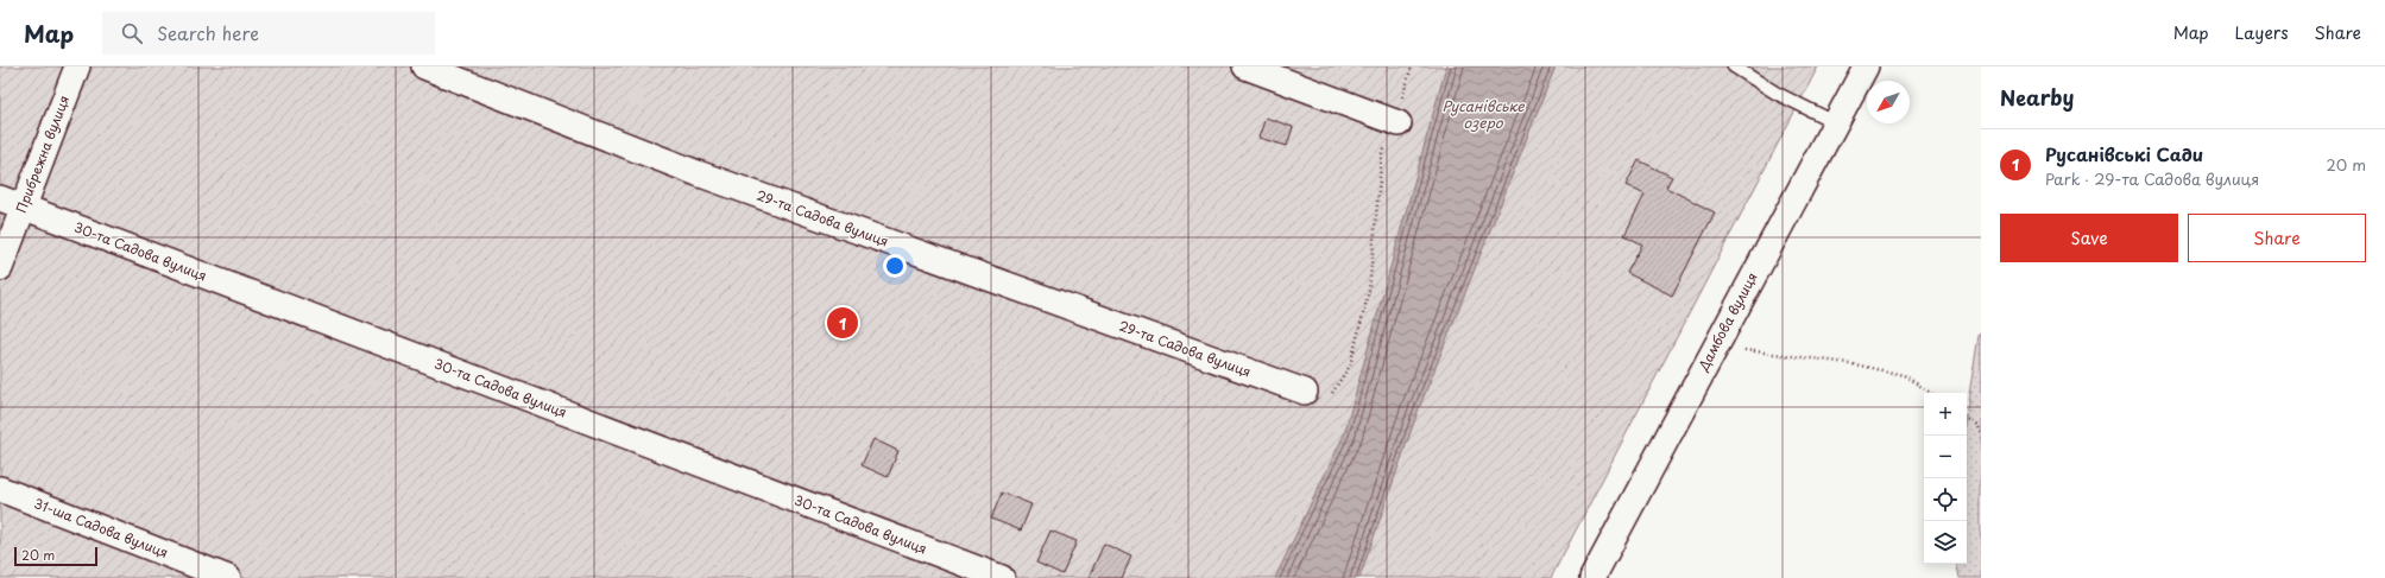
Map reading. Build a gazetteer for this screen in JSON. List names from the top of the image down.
{
  "streets": {
    "street": [
      "Прибрежна вулиця",
      "29-та Садова вулиця",
      "30-та Садова вулиця",
      "Дамбова вулиця",
      "31-ша Садова вулиця"
    ]
  },
  "crossings": [
    ["Прибрежна вулиця", "30-та Садова вулиця"]
  ],
  "water": ["Русанівське озеро"],
  "scale_bar": "20 m",
  "north": "bottom left",
  "page": {
    "header": "Map",
    "search": "Search here",
    "nav": ["Map", "Layers", "Share"],
    "heading": "Nearby",
    "list": [
      {
        "mark": "1",
        "name": "Русанівські Сади",
        "note": "Park · 29-та Садова вулиця",
        "value": "20 m"
      }
    ],
    "buttons": ["Save", "Share"],
    "pins": "1",
    "map_buttons": ["+", "−"],
    "scale": "20 m"
  }
}
